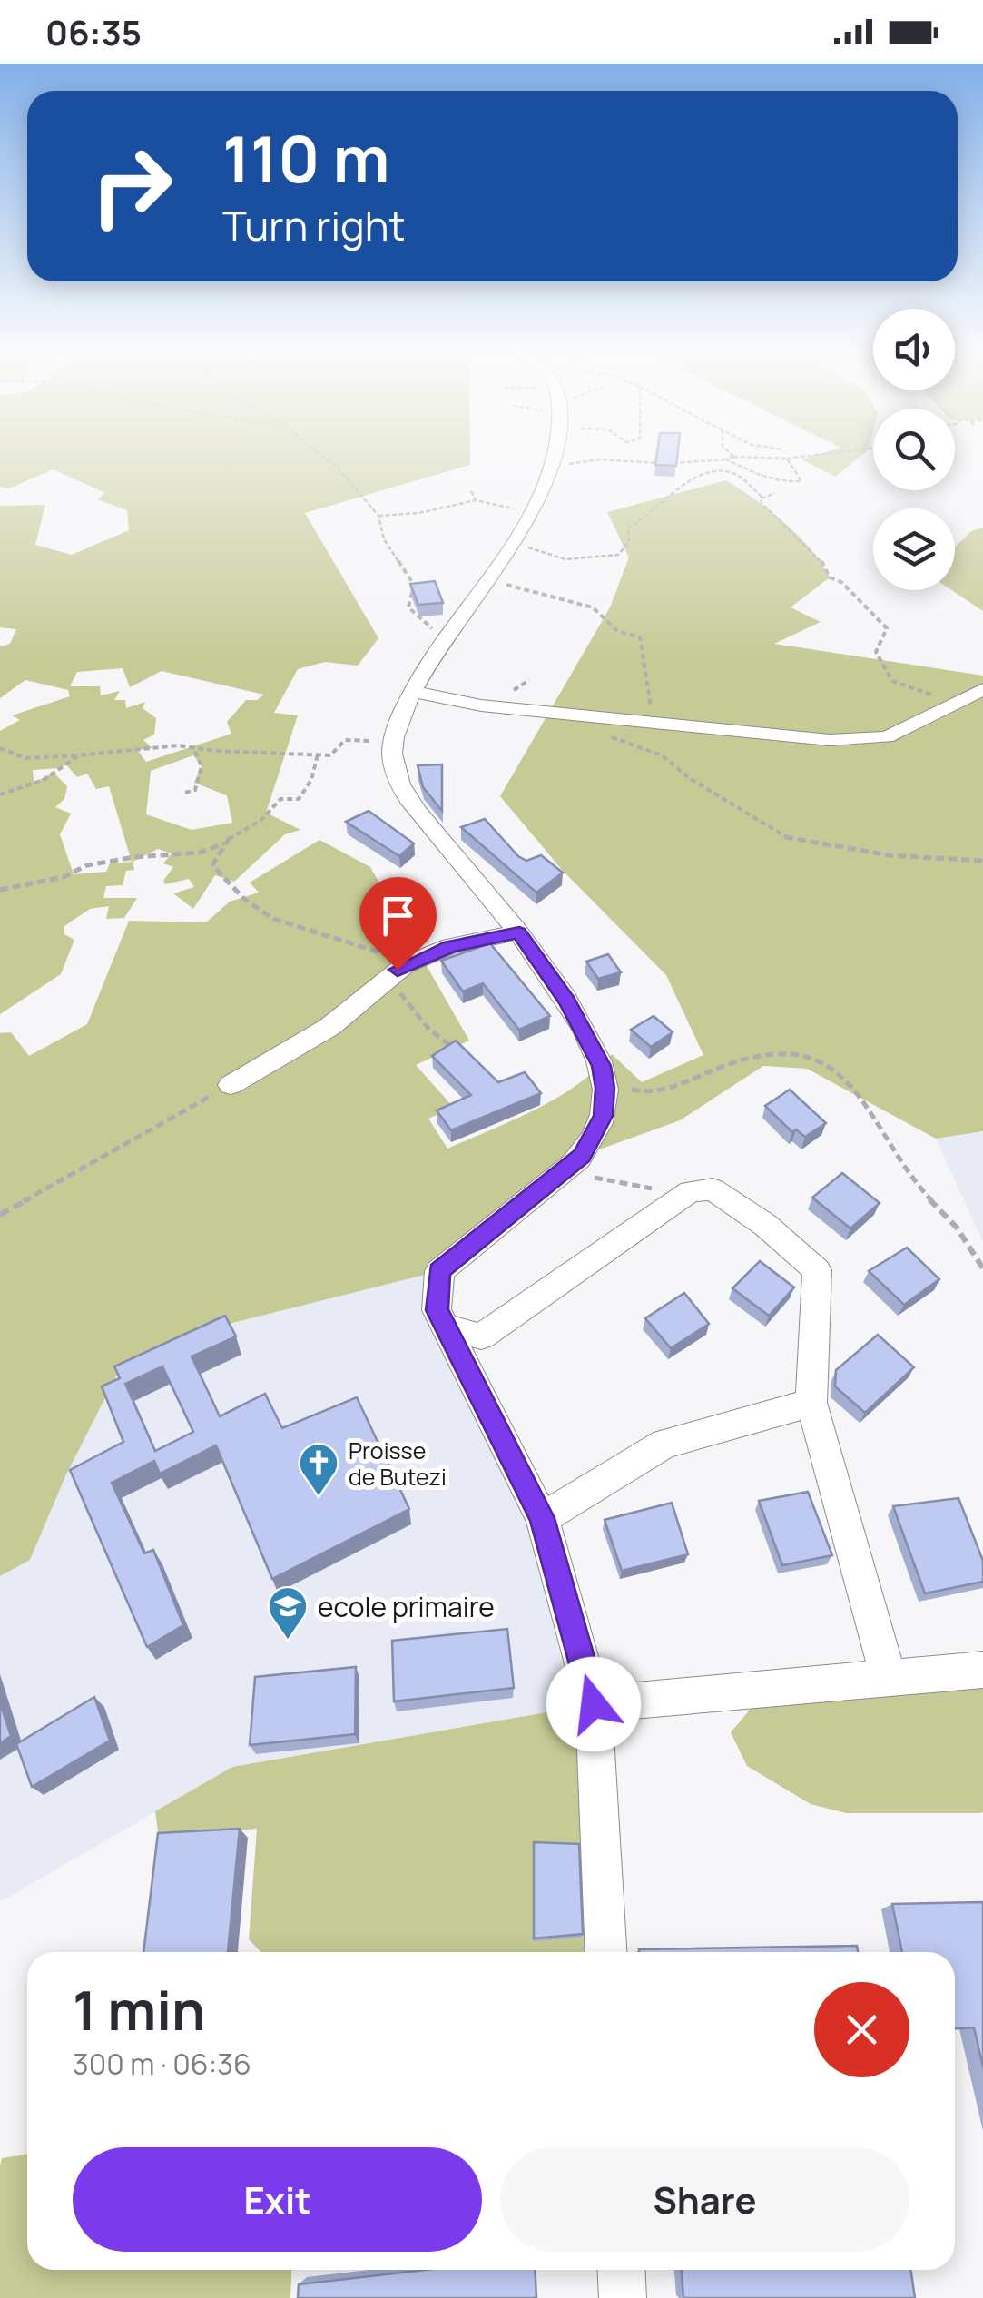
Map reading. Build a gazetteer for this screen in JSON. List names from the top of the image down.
{
  "places": {
    "church": ["Proisse de Butezi"],
    "school or university": ["ecole primaire"]
  },
  "page": {
    "status": "06:35",
    "turn": ["110 m", "Turn right"],
    "heading": ["1 min", "300 m · 06:36"],
    "buttons": ["Exit", "Share"]
  }
}
